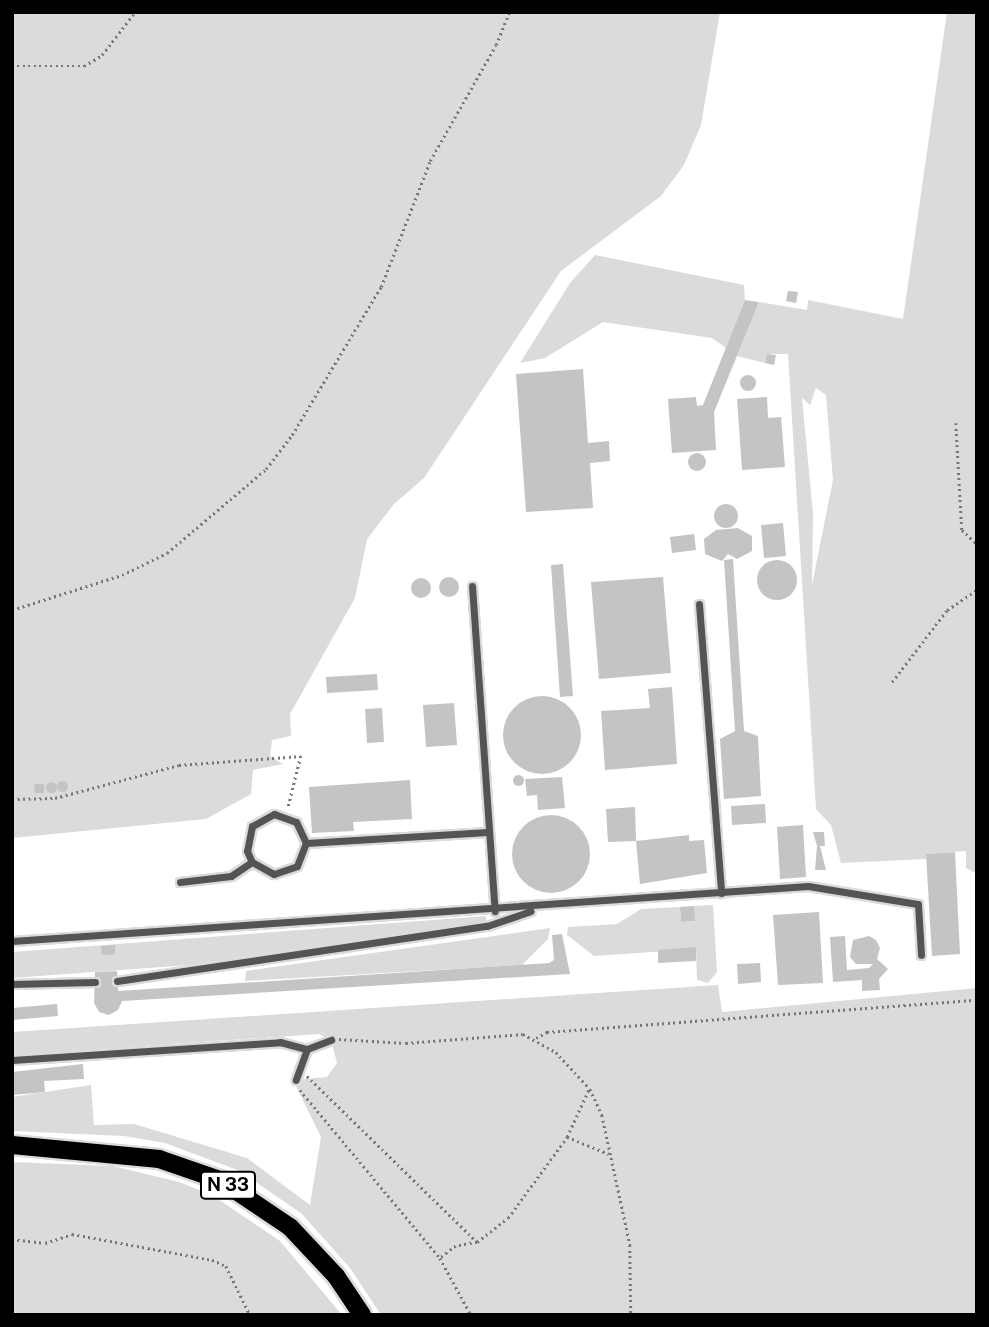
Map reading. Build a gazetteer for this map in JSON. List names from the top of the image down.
{
  "streets": {
    "main road": ["N 33"]
  }
}
